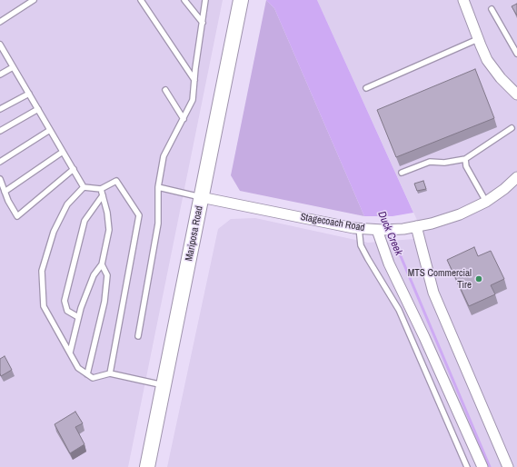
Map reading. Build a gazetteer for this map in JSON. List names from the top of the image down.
{
  "streets": {
    "main road": ["Mariposa Road"],
    "street": ["Stagecoach Road"]
  },
  "crossings": [
    ["Stagecoach Road", "Mariposa Road"]
  ],
  "water": ["Duck Creek"],
  "places": ["MTS Commercial Tire"]
}
